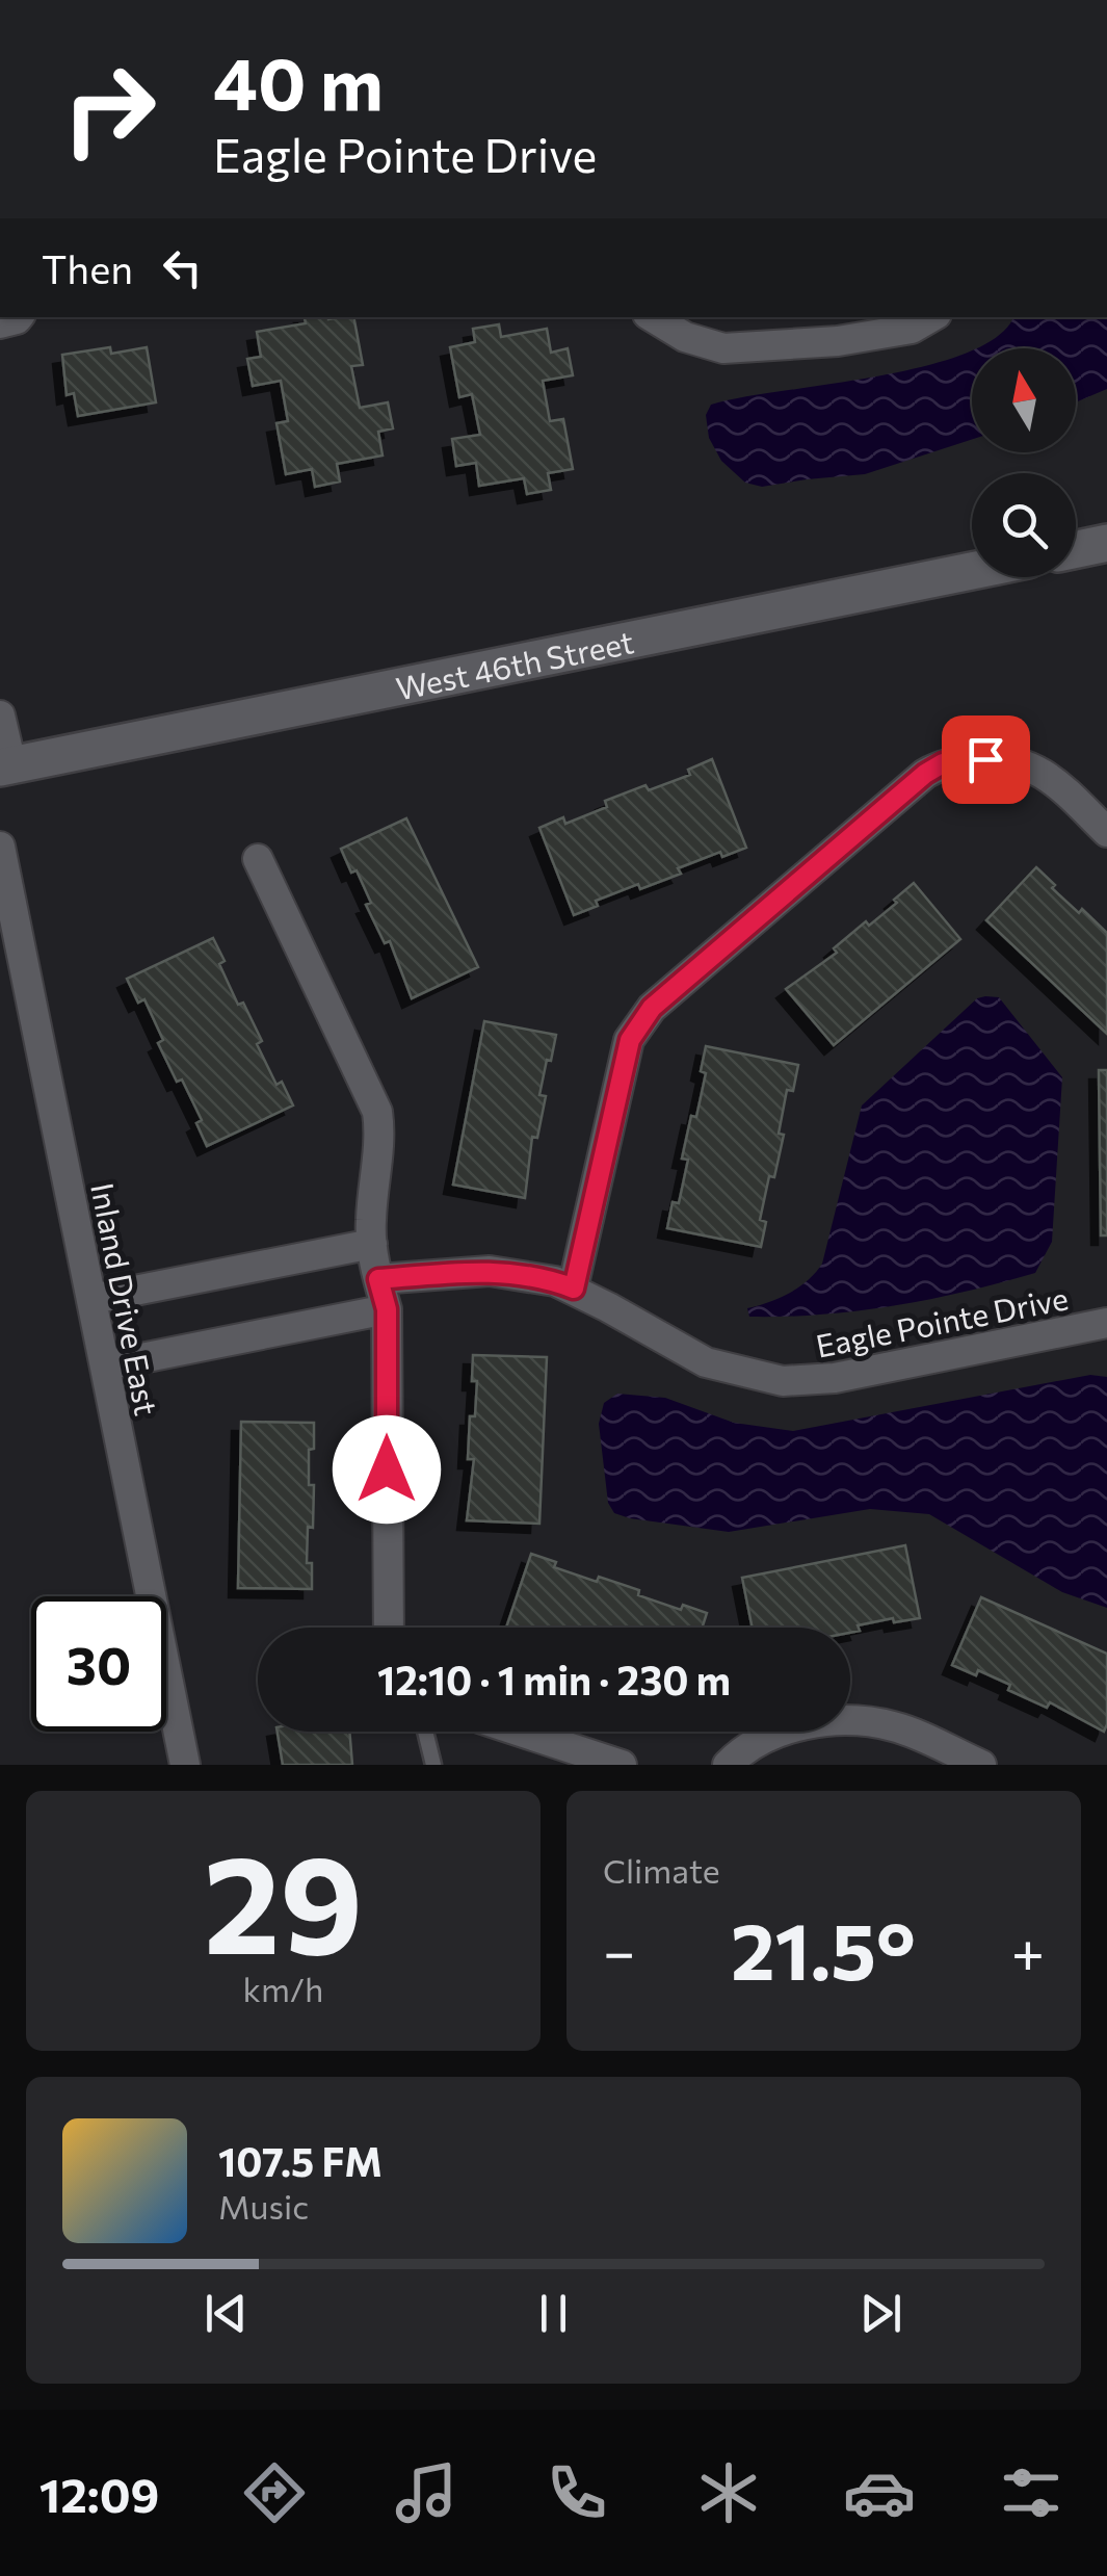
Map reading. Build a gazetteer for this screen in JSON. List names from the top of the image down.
{
  "streets": {
    "street": ["West 46th Street", "Inland Drive East", "Eagle Pointe Drive"]
  },
  "north": "top",
  "page": {
    "turn": ["40 m", "Eagle Pointe Drive"],
    "then": "Then",
    "limit": "30",
    "trip": "12:10 · 1 min · 230 m",
    "tile": [
      ["29", "km/h"],
      "Climate"
    ],
    "heat": ["−", "21.5°", "+"],
    "song": ["107.5 FM", "Music"],
    "tabs": "12:09"
  }
}
